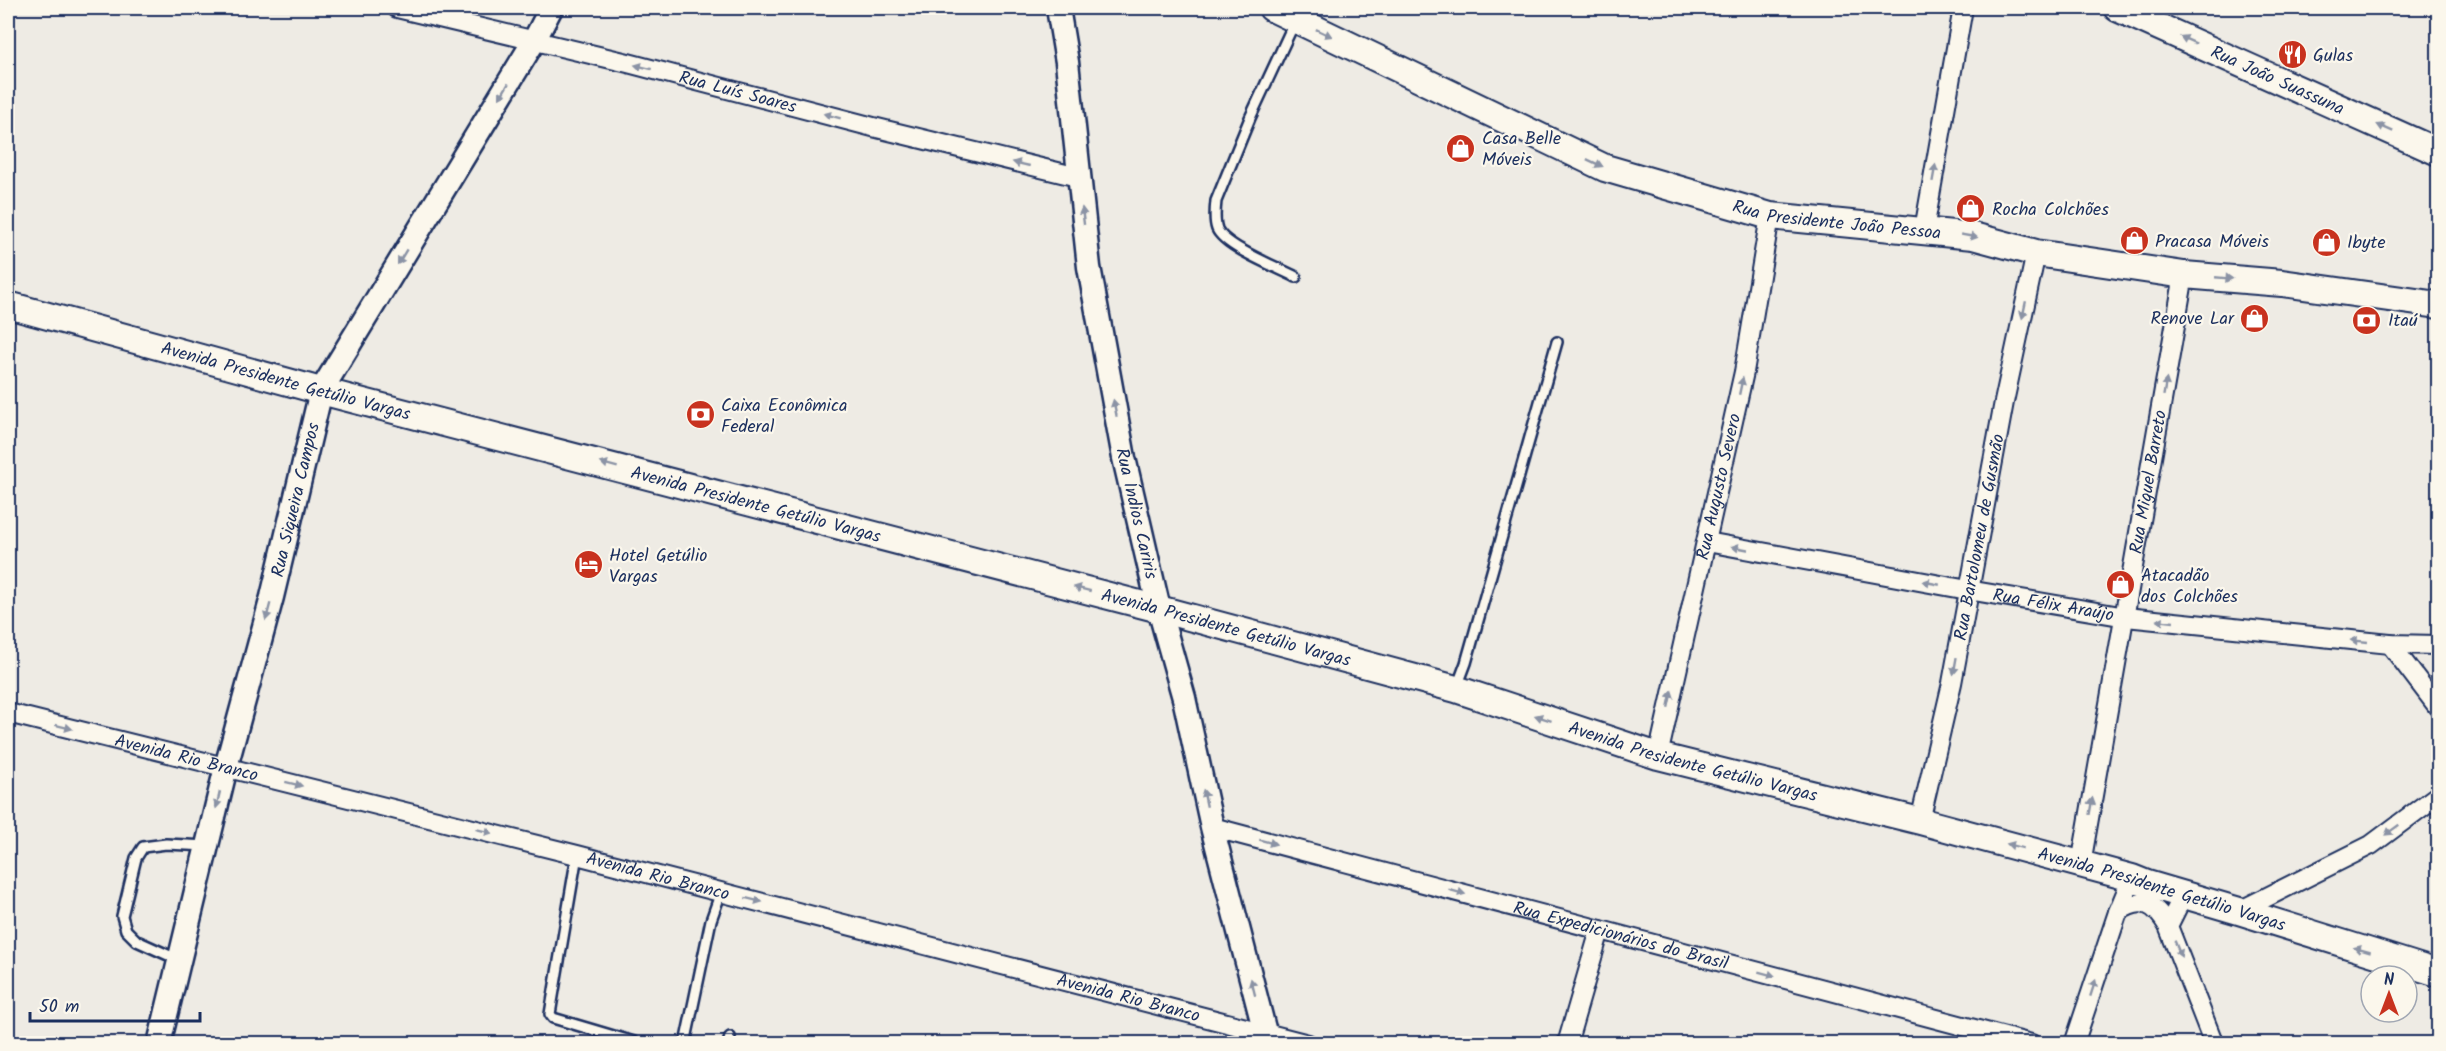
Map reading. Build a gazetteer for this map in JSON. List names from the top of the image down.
{
  "streets": {
    "main road": ["Rua João Suassuna", "Rua Presidente João Pessoa", "Avenida Presidente Getúlio Vargas"],
    "street": [
      "Rua Luís Soares",
      "Rua Miguel Barreto",
      "Rua Augusto Severo",
      "Rua Siqueira Campos",
      "Rua Índios Cariris",
      "Rua Bartolomeu de Gusmão",
      "Rua Félix Araújo",
      "Avenida Rio Branco",
      "Rua Expedicionários do Brasil"
    ]
  },
  "crossings": [
    ["Rua Luís Soares", "Rua Siqueira Campos"],
    ["Rua Luís Soares", "Rua Índios Cariris"],
    ["Rua Presidente João Pessoa", "Rua Miguel Barreto"],
    ["Rua Presidente João Pessoa", "Rua Augusto Severo"],
    ["Rua Presidente João Pessoa", "Rua Bartolomeu de Gusmão"],
    ["Avenida Presidente Getúlio Vargas", "Rua Miguel Barreto"],
    ["Avenida Presidente Getúlio Vargas", "Rua Augusto Severo"],
    ["Avenida Presidente Getúlio Vargas", "Rua Siqueira Campos"],
    ["Avenida Presidente Getúlio Vargas", "Rua Índios Cariris"],
    ["Avenida Presidente Getúlio Vargas", "Rua Bartolomeu de Gusmão"],
    ["Rua Miguel Barreto", "Rua Félix Araújo"],
    ["Rua Augusto Severo", "Rua Félix Araújo"],
    ["Rua Siqueira Campos", "Avenida Rio Branco"],
    ["Rua Índios Cariris", "Avenida Rio Branco"],
    ["Rua Índios Cariris", "Rua Expedicionários do Brasil"],
    ["Rua Bartolomeu de Gusmão", "Rua Félix Araújo"]
  ],
  "one_way": [
    "Rua João Suassuna",
    "Rua Luís Soares",
    "Rua Presidente João Pessoa",
    "Avenida Presidente Getúlio Vargas",
    "Rua Miguel Barreto",
    "Rua Augusto Severo",
    "Rua Siqueira Campos",
    "Rua Índios Cariris",
    "Rua Bartolomeu de Gusmão",
    "Rua Félix Araújo",
    "Avenida Rio Branco",
    "Rua Expedicionários do Brasil"
  ],
  "places": {
    "restaurant": ["Gulas"],
    "shop": [
      "Casa Belle Móveis",
      "Rocha Colchões",
      "Pracasa Móveis",
      "Ibyte",
      "Renove Lar",
      "Atacadão dos Colchões"
    ],
    "bank": ["Itaú", "Caixa Econômica Federal"],
    "hotel": ["Hotel Getúlio Vargas"]
  },
  "scale_bar": "50 m",
  "north": "top"
}
